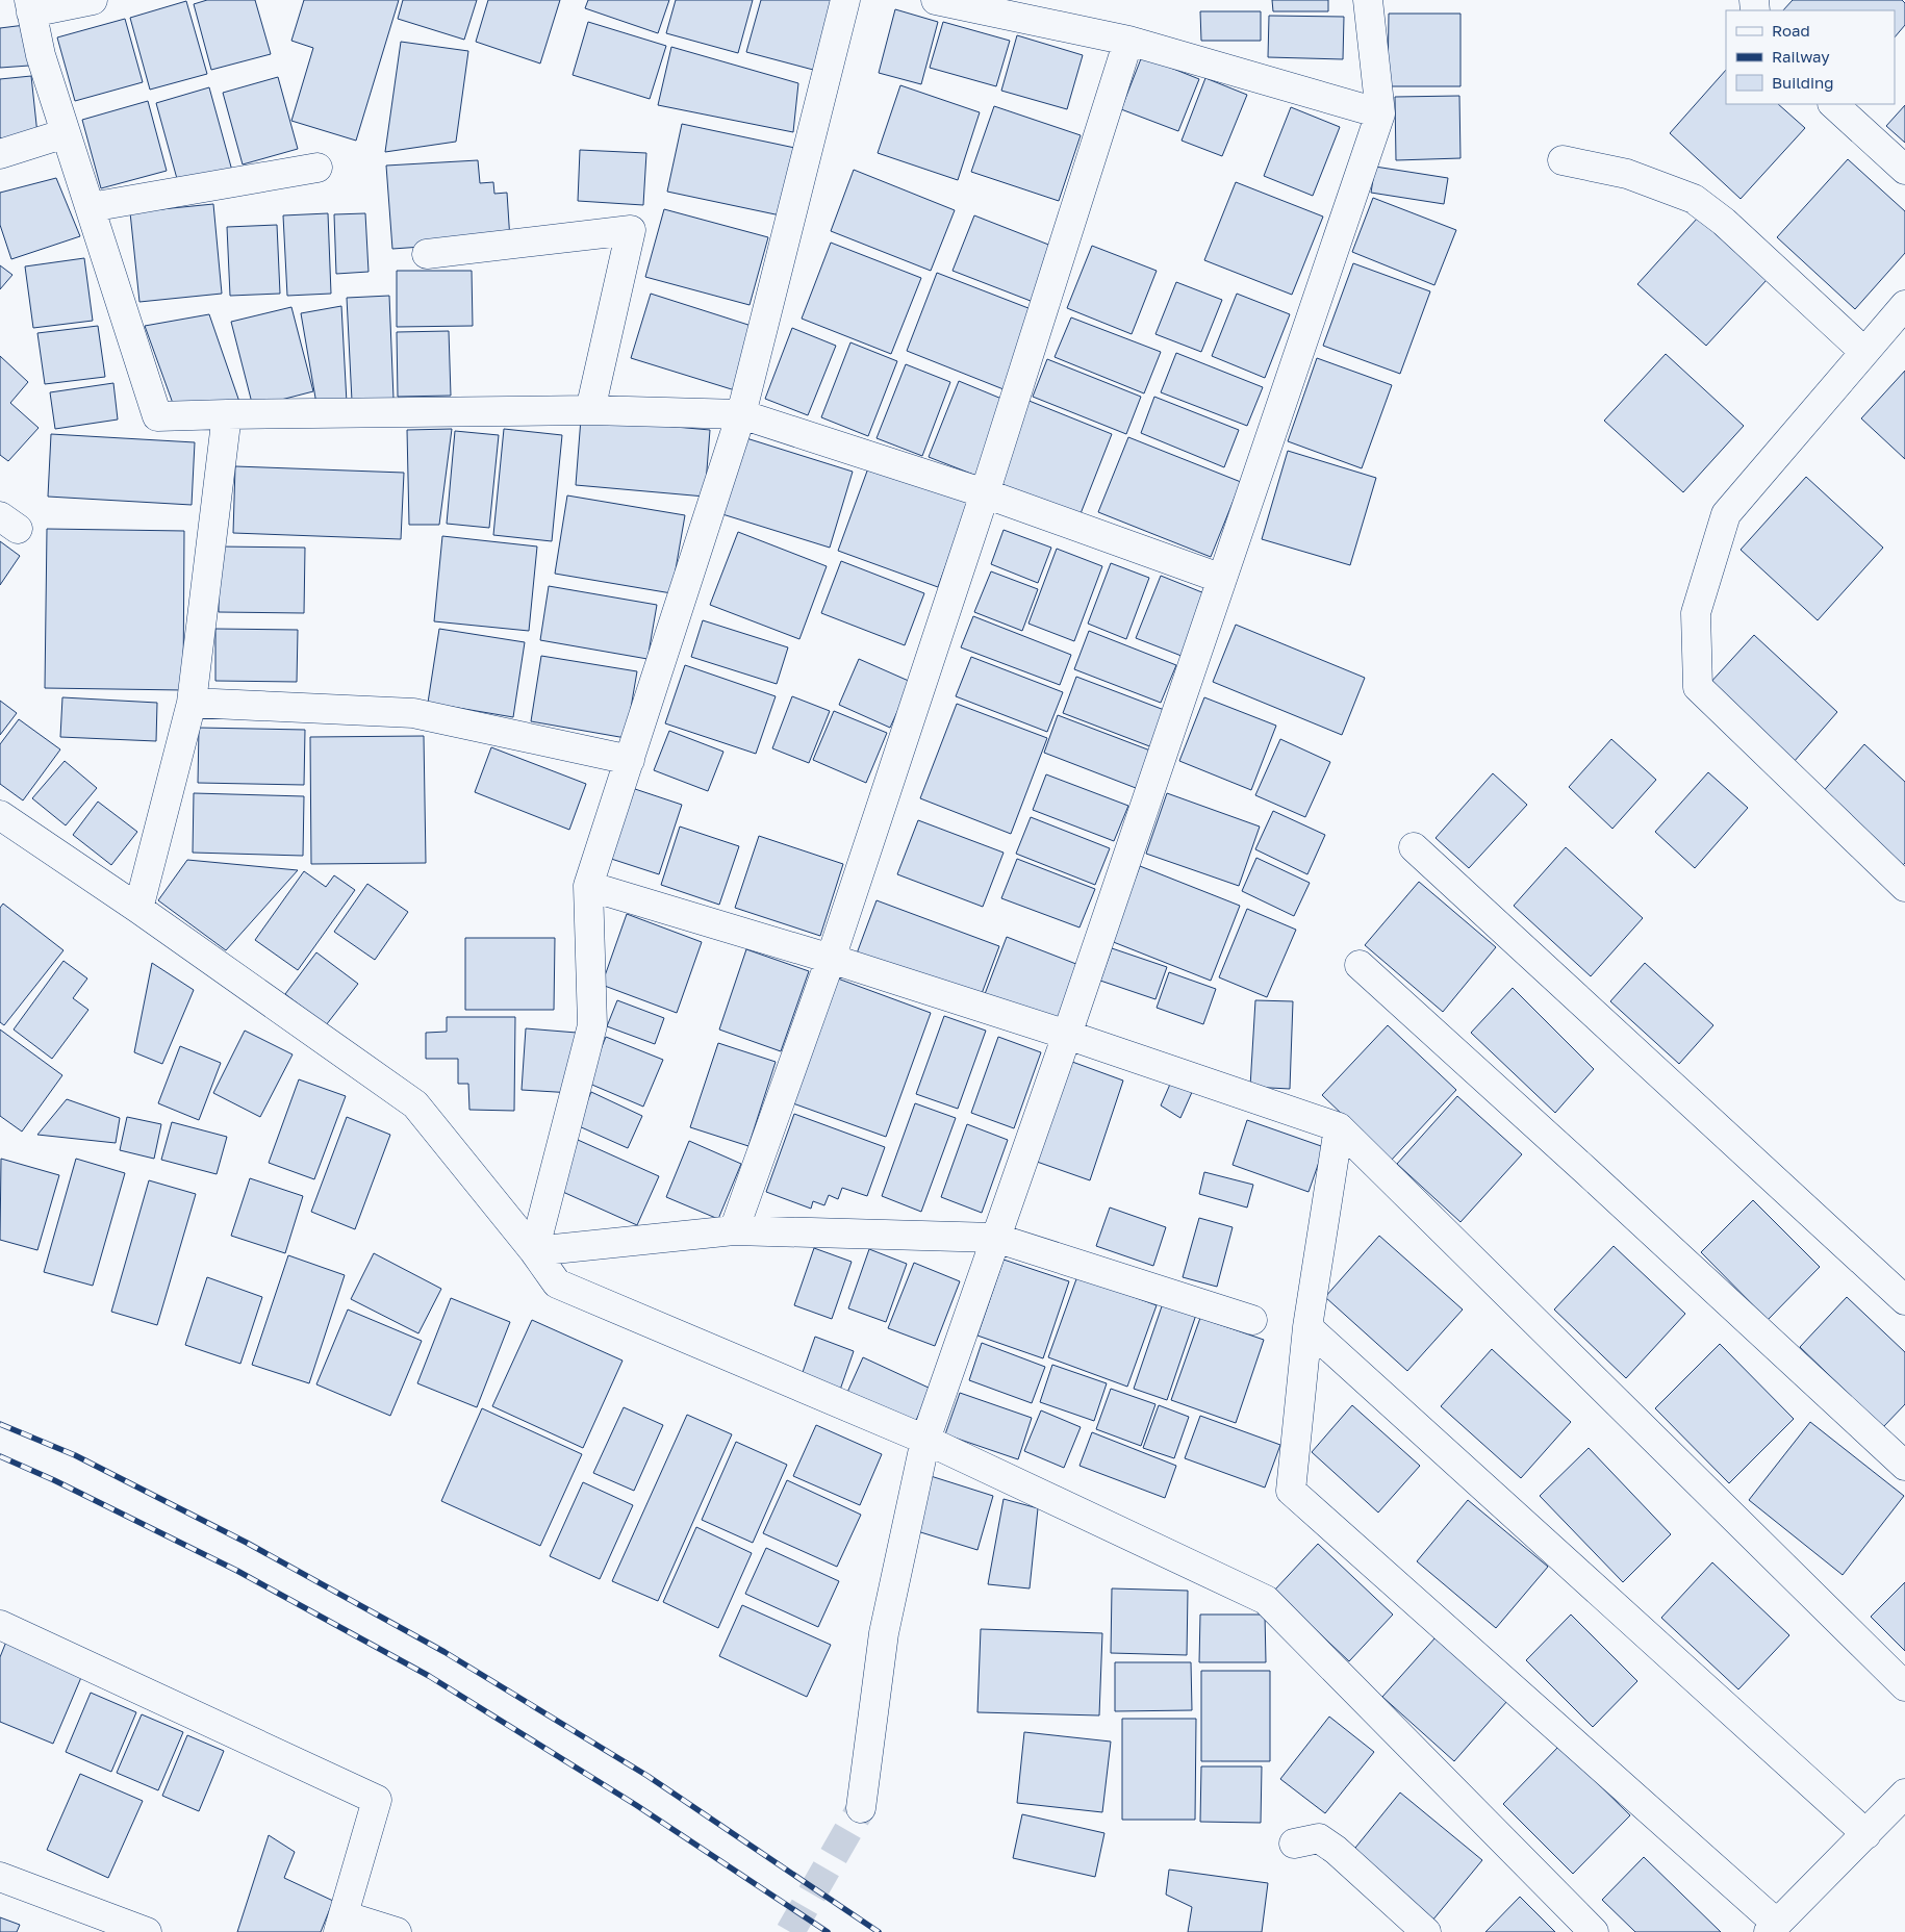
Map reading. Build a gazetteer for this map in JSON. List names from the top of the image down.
{
  "legend": ["Road", "Railway", "Building"]
}
